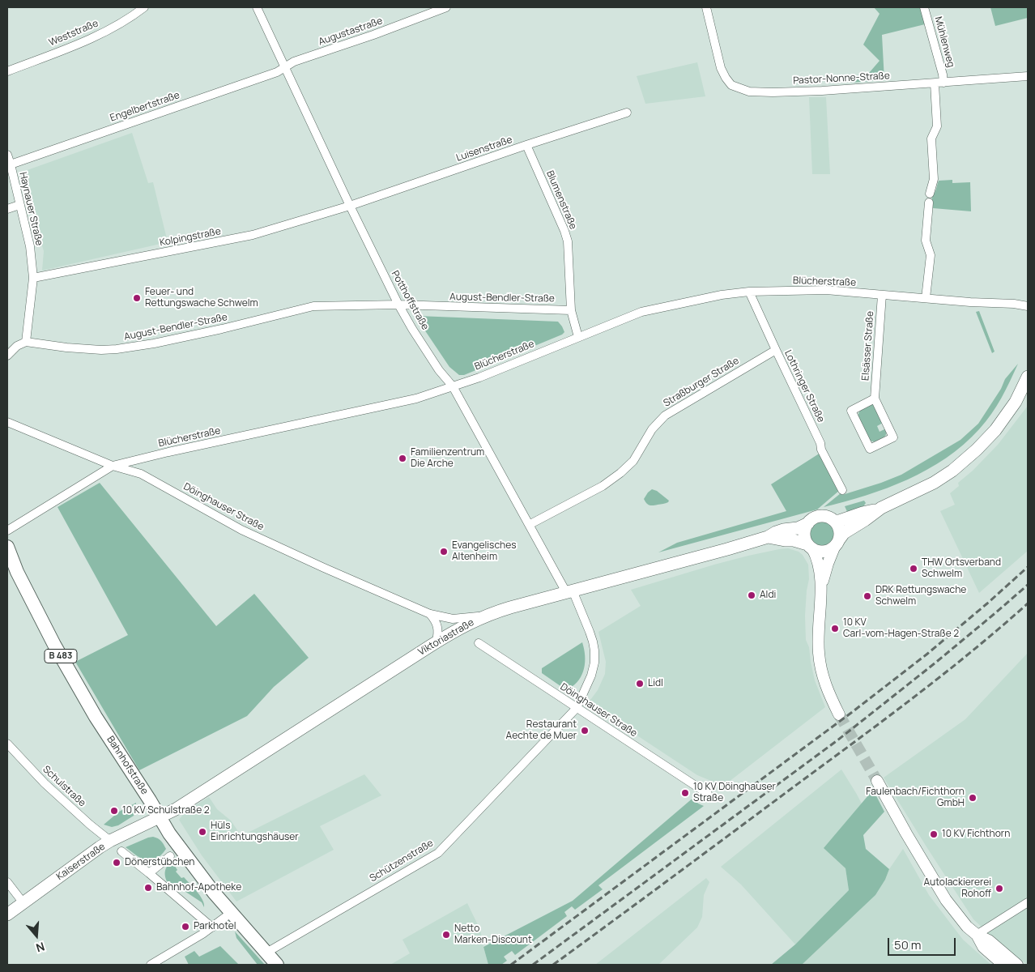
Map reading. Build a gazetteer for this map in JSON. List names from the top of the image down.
{
  "streets": {
    "main road": [
      "Viktoriastraße",
      "B 483",
      "Bahnhofstraße",
      "Kaiserstraße"
    ],
    "street": [
      "Augustastraße",
      "Weststraße",
      "Mühlenweg",
      "Pastor-Nonne-Straße",
      "Engelbertstraße",
      "Luisenstraße",
      "Blumenstraße",
      "Haynauer Straße",
      "Kolpingstraße",
      "Blücherstraße",
      "August-Bendler-Straße",
      "Potthoffstraße",
      "Elsässer Straße",
      "Straßburger Straße",
      "Lothringer Straße",
      "Döinghauser Straße",
      "Schulstraße",
      "Schützenstraße"
    ]
  },
  "crossings": [
    ["Augustastraße", "Engelbertstraße"],
    ["Augustastraße", "Potthoffstraße"],
    ["Mühlenweg", "Pastor-Nonne-Straße"],
    ["Engelbertstraße", "Haynauer Straße"],
    ["Engelbertstraße", "Potthoffstraße"],
    ["Luisenstraße", "Blumenstraße"],
    ["Luisenstraße", "Kolpingstraße"],
    ["Luisenstraße", "Potthoffstraße"],
    ["Blumenstraße", "Blücherstraße"],
    ["Blumenstraße", "August-Bendler-Straße"],
    ["Haynauer Straße", "Kolpingstraße"],
    ["Haynauer Straße", "August-Bendler-Straße"],
    ["Kolpingstraße", "Potthoffstraße"],
    ["Blücherstraße", "Potthoffstraße"],
    ["Blücherstraße", "Elsässer Straße"],
    ["Blücherstraße", "Lothringer Straße"],
    ["Blücherstraße", "Döinghauser Straße"],
    ["August-Bendler-Straße", "Potthoffstraße"],
    ["Potthoffstraße", "Straßburger Straße"],
    ["Potthoffstraße", "Döinghauser Straße"],
    ["Potthoffstraße", "Viktoriastraße"],
    ["Potthoffstraße", "Schützenstraße"],
    ["Straßburger Straße", "Lothringer Straße"],
    ["Döinghauser Straße", "Viktoriastraße"],
    ["Döinghauser Straße", "Schützenstraße"],
    ["Viktoriastraße", "Bahnhofstraße"],
    ["Viktoriastraße", "Kaiserstraße"],
    ["Bahnhofstraße", "Schützenstraße"],
    ["Bahnhofstraße", "Kaiserstraße"],
    ["Schulstraße", "Kaiserstraße"]
  ],
  "places": [
    "Feuer- und Rettungswache Schwelm",
    "Familienzentrum Die Arche",
    "Evangelisches Altenheim",
    "THW Ortsverband Schwelm",
    "Aldi",
    "DRK Rettungswache Schwelm",
    "10 KV Carl-vom-Hagen-Straße 2",
    "Lidl",
    "Restaurant Aechte de Muer",
    "10 KV Döinghauser Straße",
    "Faulenbach/Fichthorn GmbH",
    "10 KV Schulstraße 2",
    "Hüls Einrichtungshäuser",
    "10 KV Fichthorn",
    "Dönerstübchen",
    "Bahnhof-Apotheke",
    "Autolackiererei Rohoff",
    "Parkhotel",
    "Netto Marken-Discount"
  ],
  "scale_bar": "50 m",
  "north": "bottom"
}
